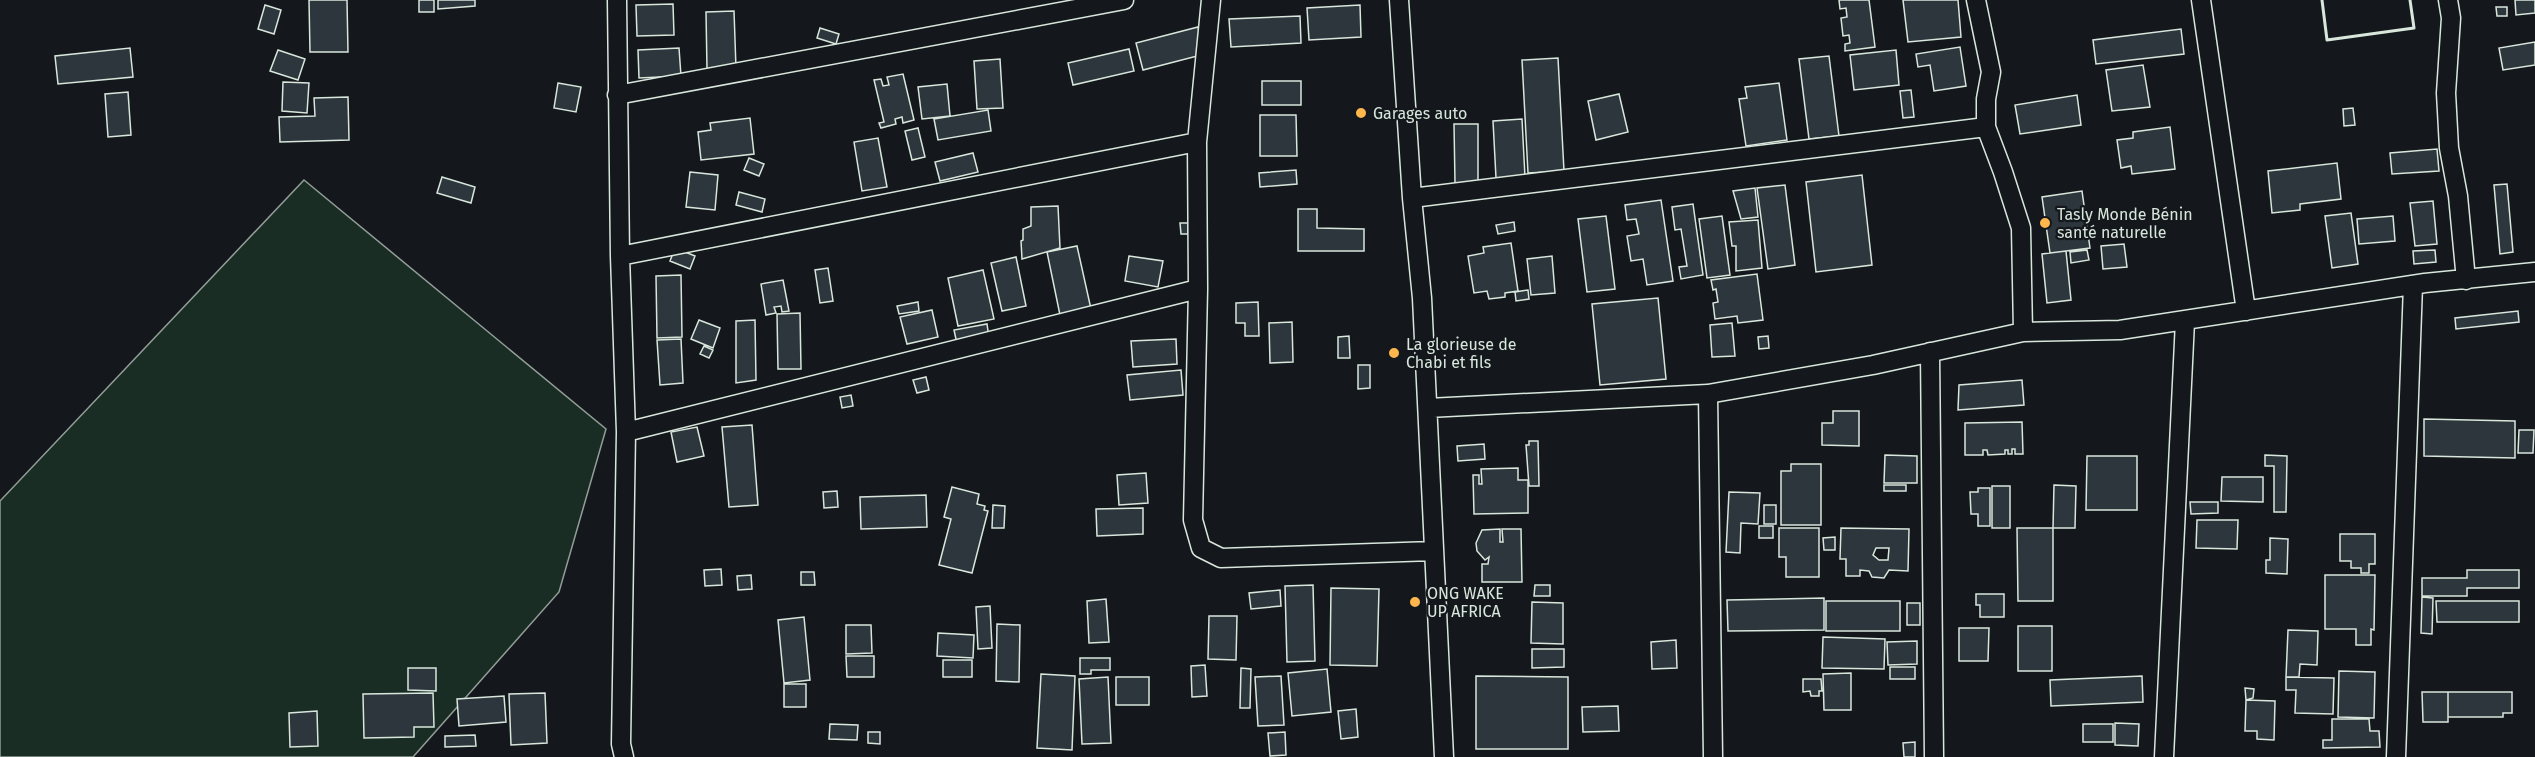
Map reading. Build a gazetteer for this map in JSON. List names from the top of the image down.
{
  "places": [
    "Garages auto",
    "Tasly Monde Bénin santé naturelle",
    "La glorieuse de Chabi et fils",
    "ONG WAKE UP AFRICA"
  ]
}
